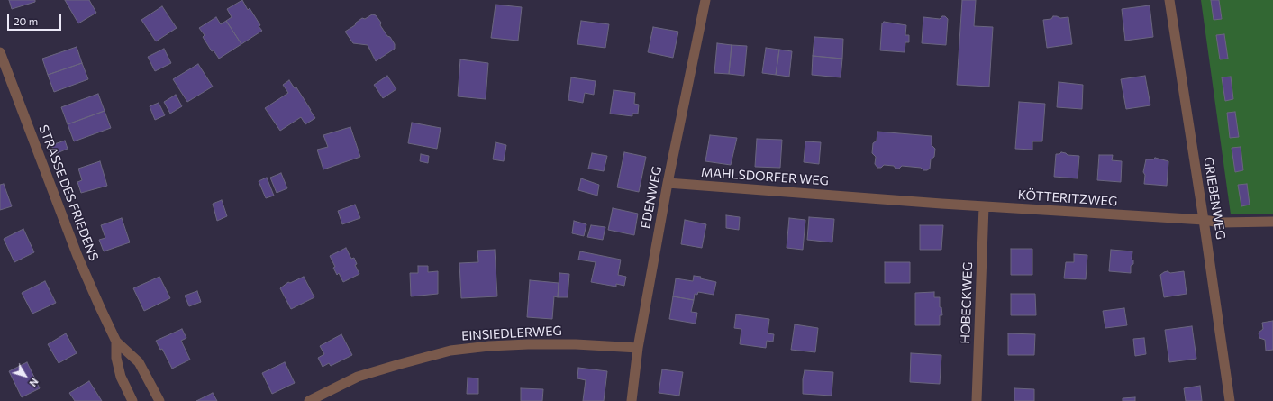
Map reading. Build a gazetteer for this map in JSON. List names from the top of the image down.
{
  "streets": {
    "street": [
      "MAHLSDORFER WEG",
      "STRASSE DES FRIEDENS",
      "EDENWEG",
      "KÖTTERITZWEG",
      "GRIEBENWEG",
      "HOBECKWEG",
      "EINSIEDLERWEG"
    ]
  },
  "crossings": [
    ["MAHLSDORFER WEG", "EDENWEG"],
    ["MAHLSDORFER WEG", "KÖTTERITZWEG"],
    ["EDENWEG", "EINSIEDLERWEG"],
    ["KÖTTERITZWEG", "GRIEBENWEG"],
    ["KÖTTERITZWEG", "HOBECKWEG"]
  ],
  "scale_bar": "20 m",
  "north": "bottom right"
}
